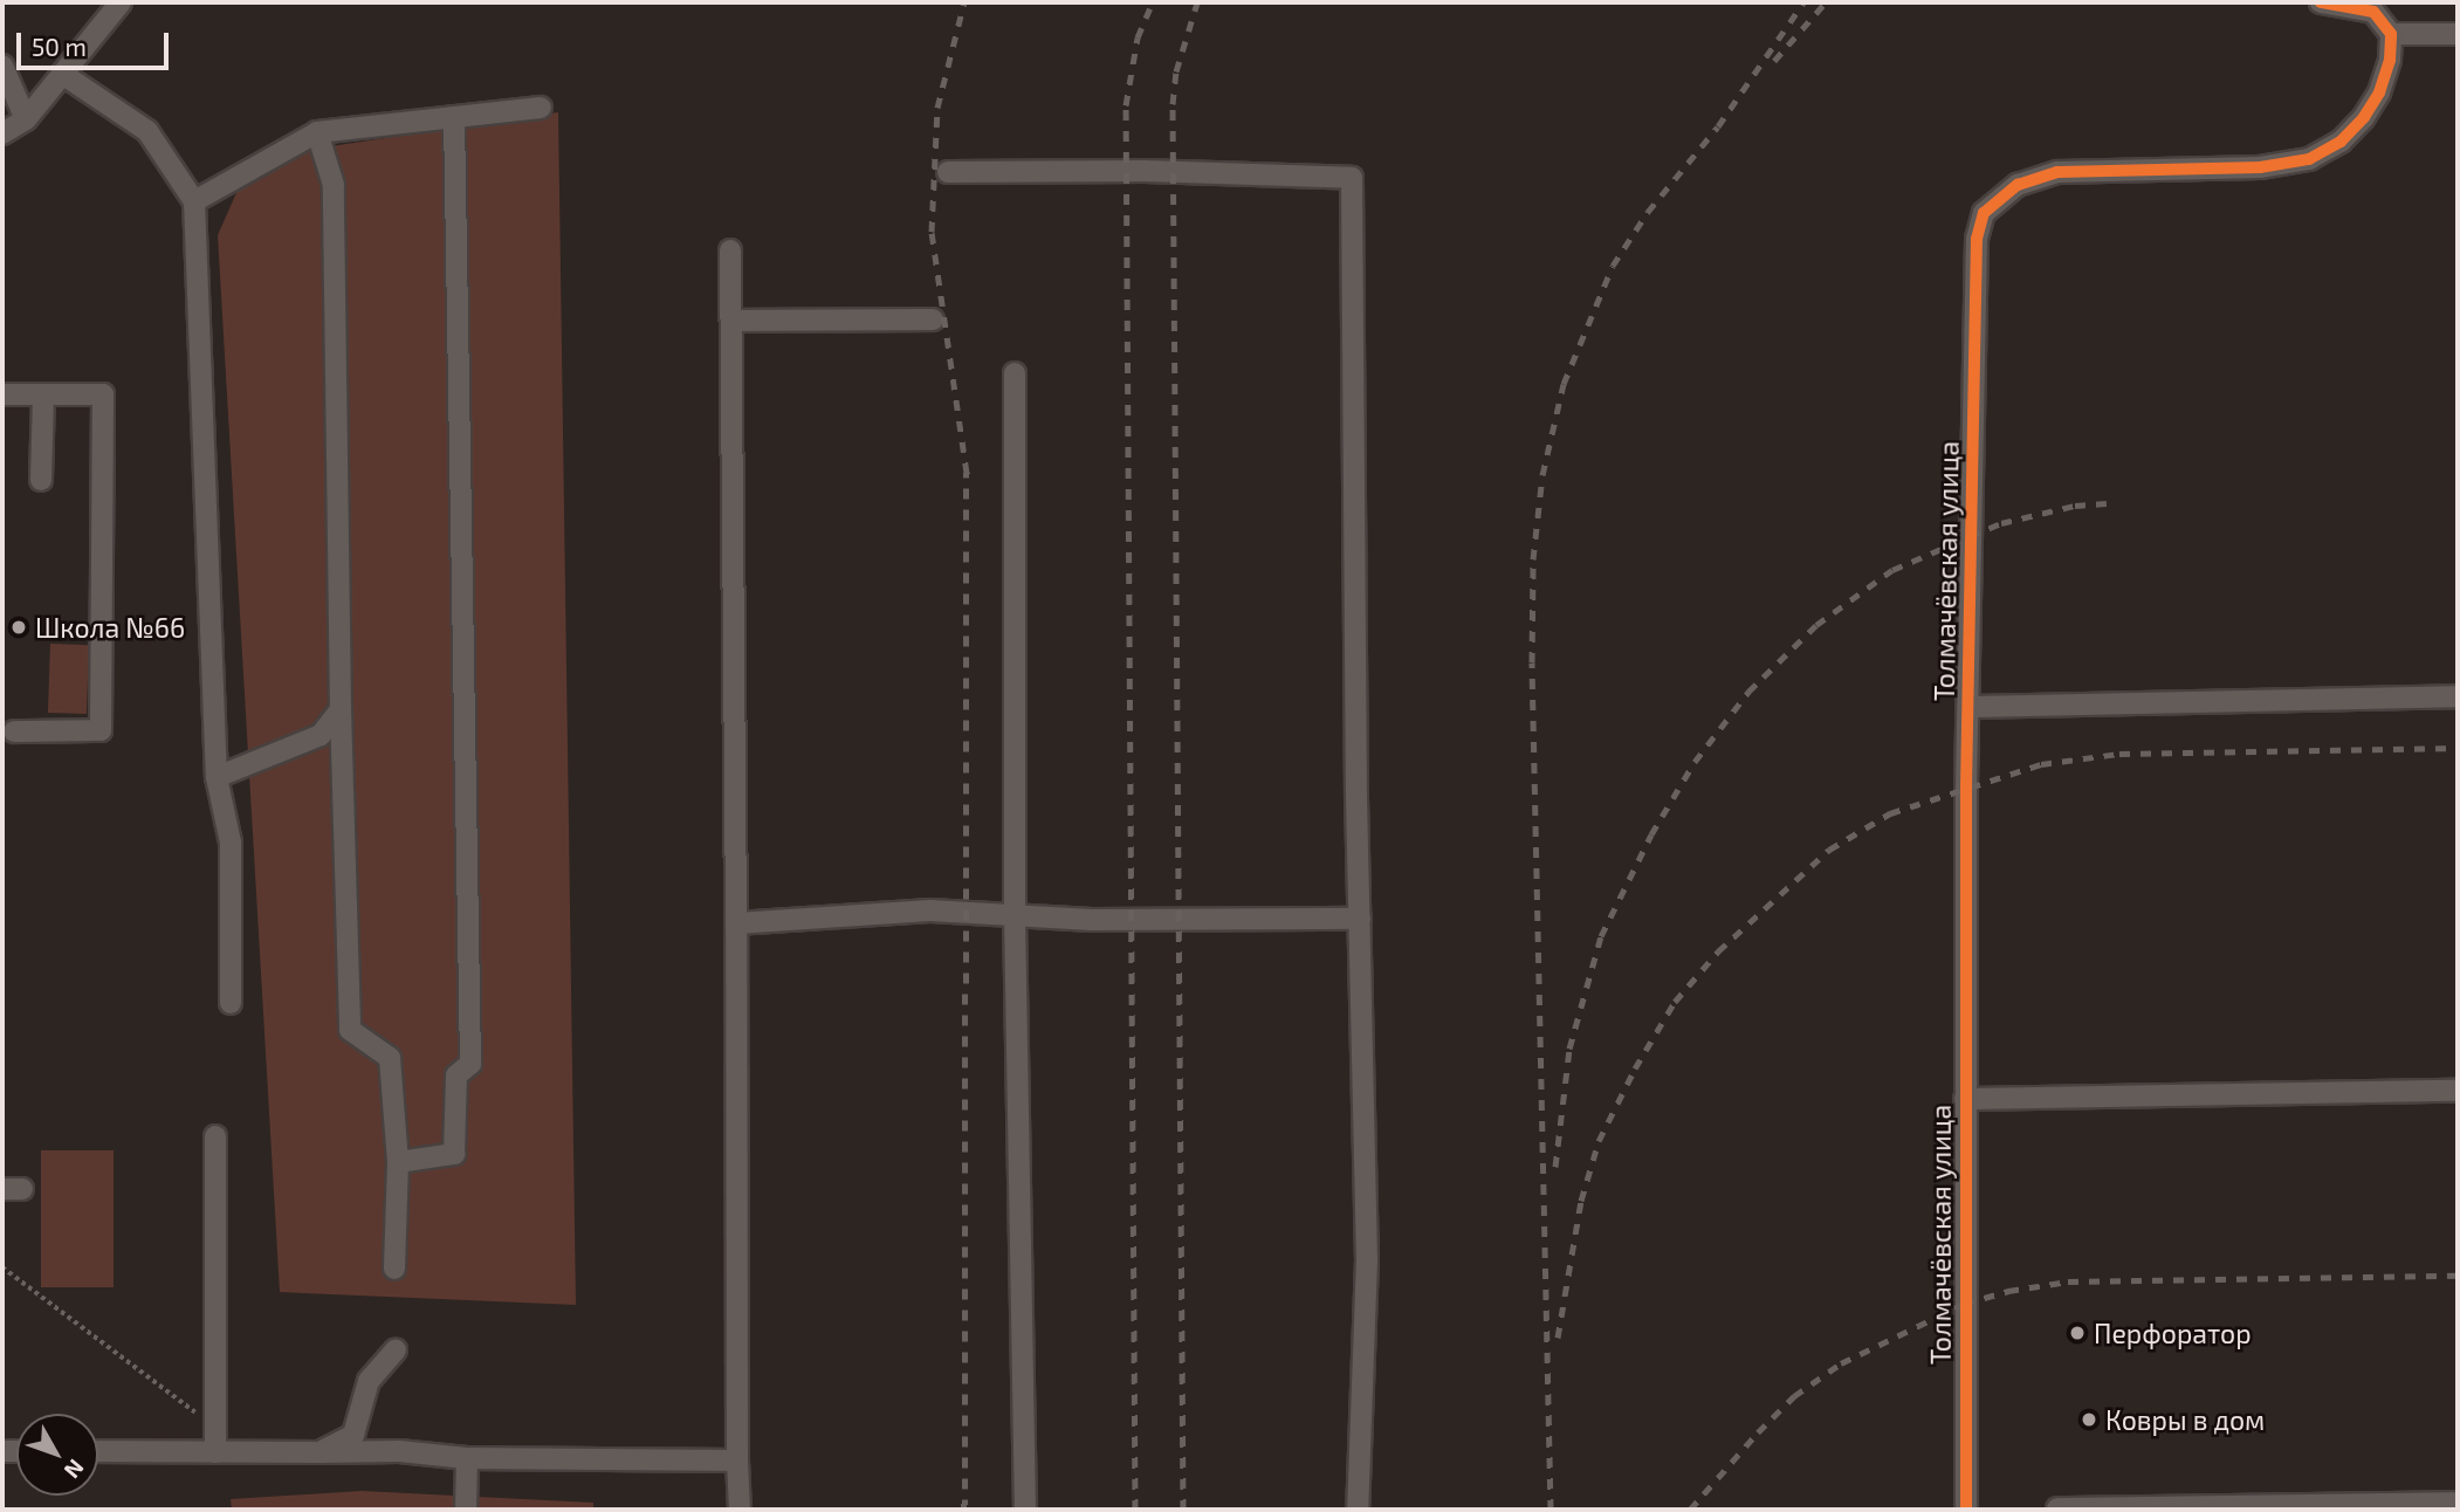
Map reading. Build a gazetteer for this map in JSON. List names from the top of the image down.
{
  "streets": {
    "street": ["Толмачёвская улица"]
  },
  "places": ["Школа №66", "Перфоратор", "Ковры в дом"],
  "scale_bar": "50 m",
  "north": "bottom right"
}
